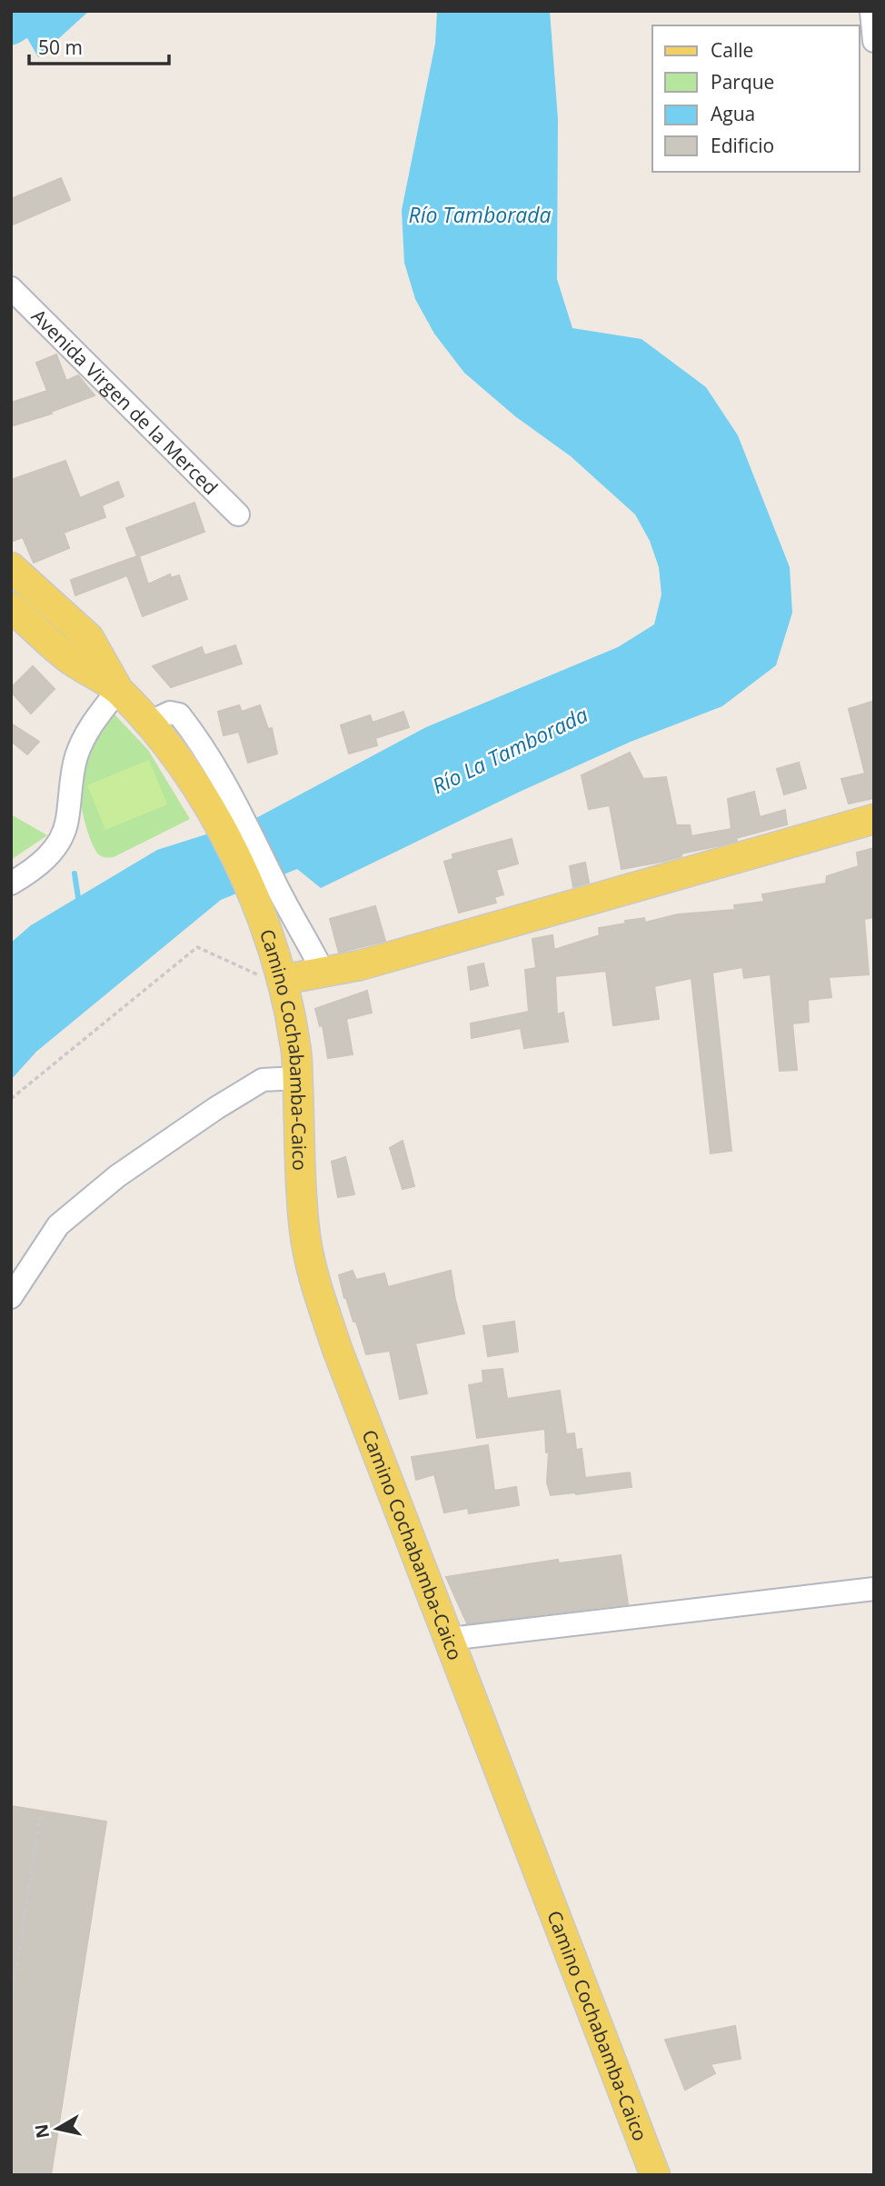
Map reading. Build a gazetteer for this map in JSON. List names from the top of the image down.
{
  "streets": {
    "main road": ["Camino Cochabamba-Caico"],
    "street": ["Avenida Virgen de la Merced"]
  },
  "water": ["Río Tamborada", "Río La Tamborada"],
  "legend": [
    "Calle",
    "Parque",
    "Agua",
    "Edificio"
  ],
  "scale_bar": "50 m",
  "north": "left"
}
